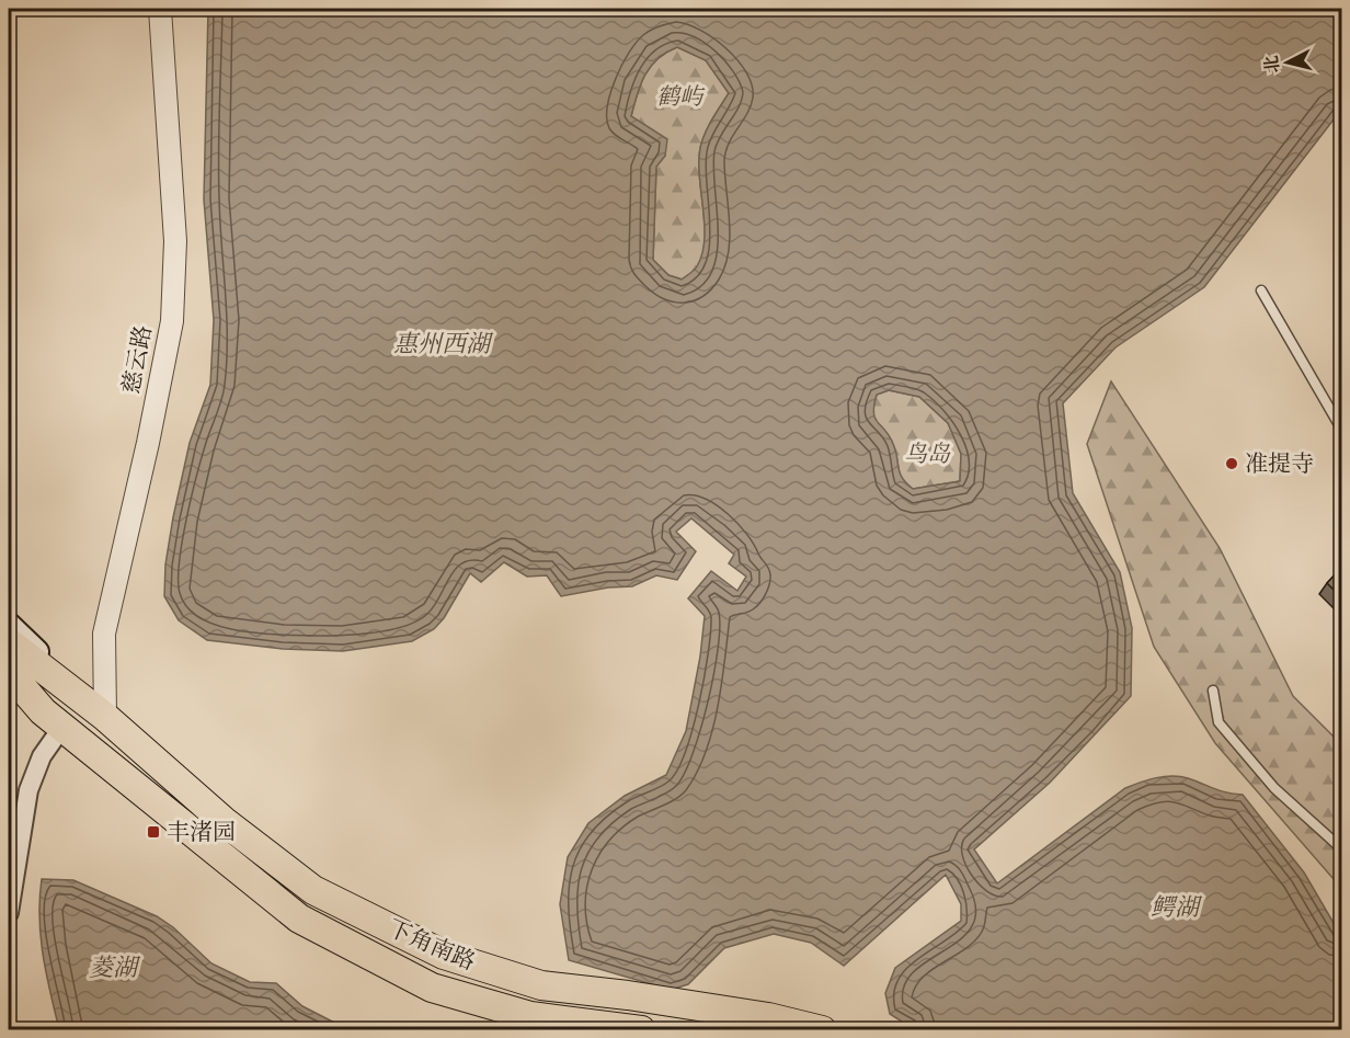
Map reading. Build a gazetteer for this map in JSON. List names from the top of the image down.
{
  "streets": {
    "main road": ["下角南路"],
    "street": ["慈云路"]
  },
  "crossings": [
    ["慈云路", "下角南路"]
  ],
  "water": ["惠州西湖", "鳄湖", "菱湖"],
  "parks": ["鹤屿", "鸟岛"],
  "places": {
    "other": ["准提寺"],
    "transit": ["丰渚园"]
  },
  "north": "left"
}
